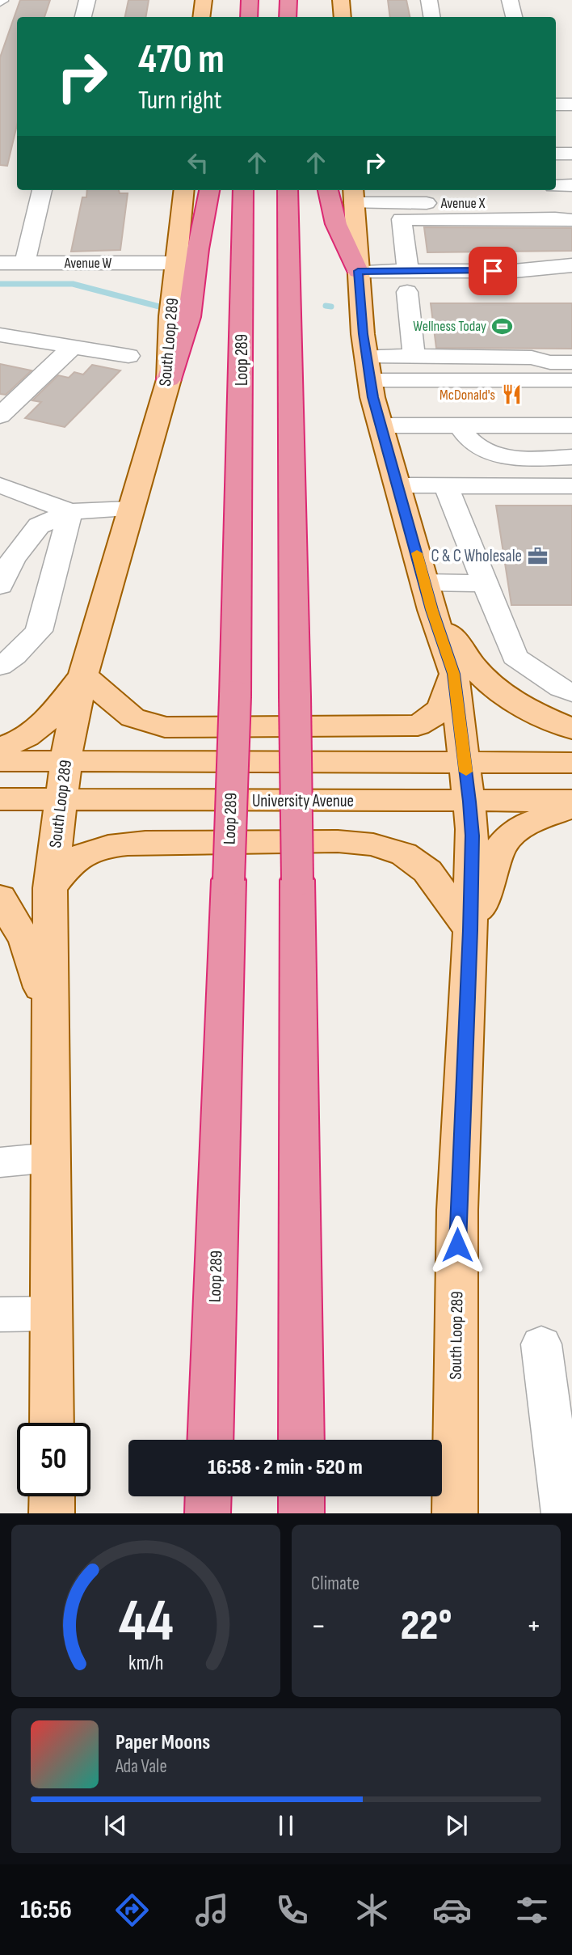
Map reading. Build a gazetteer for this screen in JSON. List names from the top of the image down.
{
  "streets": {
    "highway": ["Loop 289"],
    "main road": ["South Loop 289", "University Avenue"],
    "street": ["Avenue W"]
  },
  "crossings": [
    ["Avenue W", "South Loop 289"],
    ["South Loop 289", "University Avenue"]
  ],
  "places": {
    "sports": ["Wellness Today"],
    "restaurant": ["McDonald's"],
    "office": ["C & C Wholesale"]
  },
  "page": {
    "turn": ["470 m", "Turn right"],
    "limit": "50",
    "trip": "16:58 · 2 min · 520 m",
    "tile": "Climate",
    "heat": ["−", "22°", "+"],
    "song": ["Paper Moons", "Ada Vale"],
    "tabs": "16:56",
    "gauge": ["44", "km/h"]
  }
}
